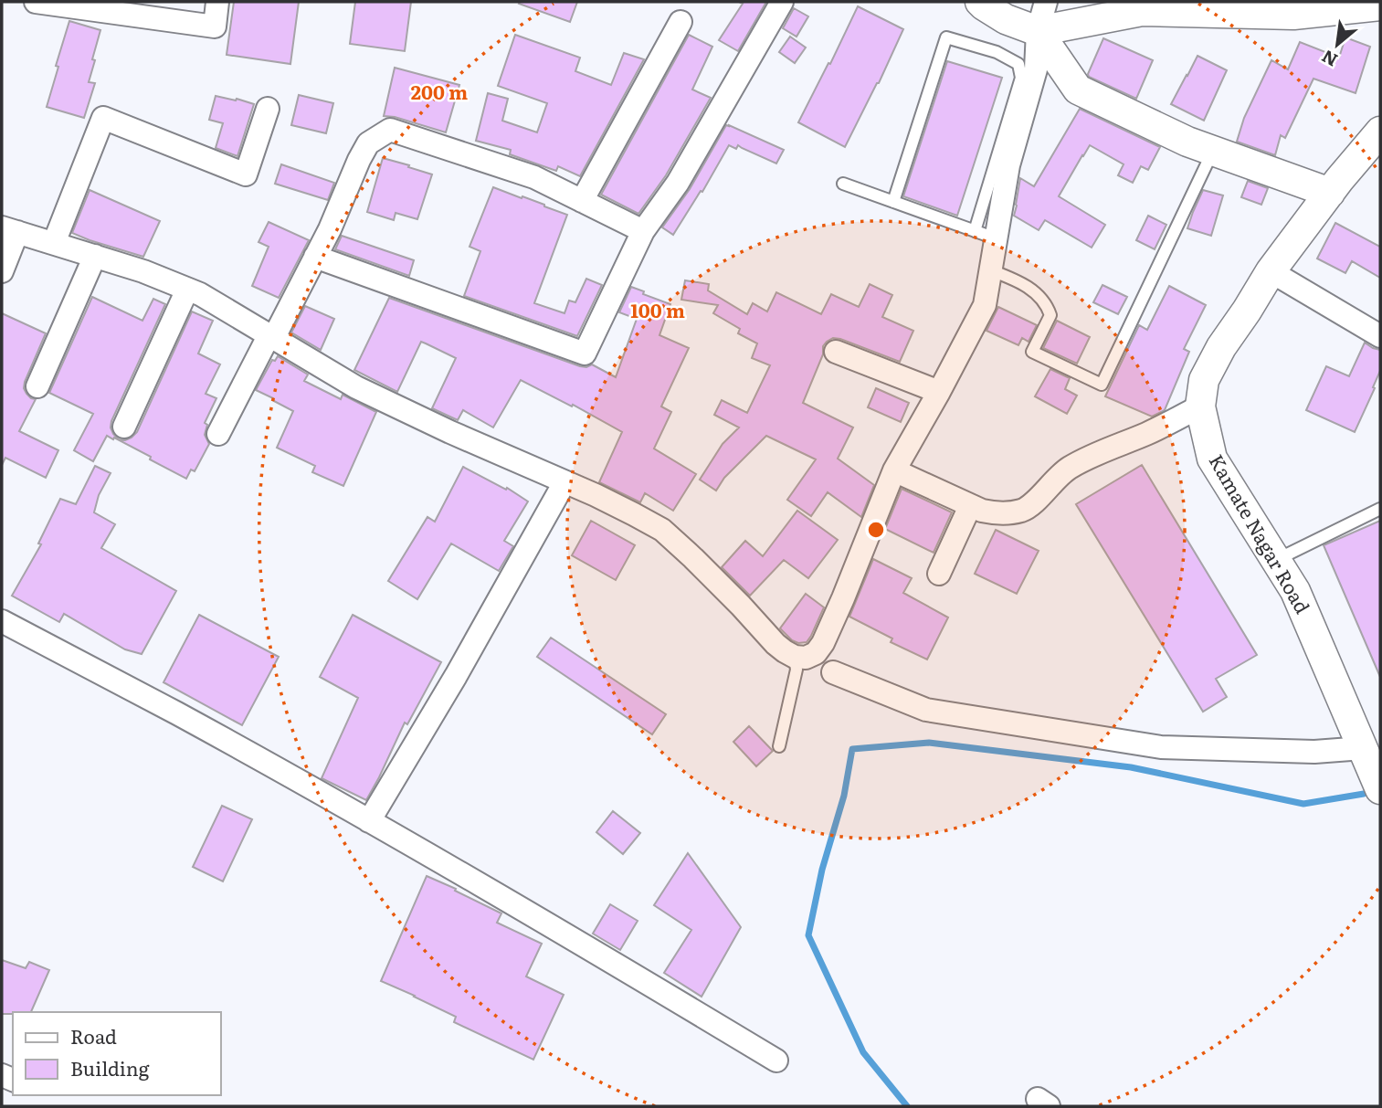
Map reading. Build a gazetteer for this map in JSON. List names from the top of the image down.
{
  "streets": {
    "street": ["Kamate Nagar Road"]
  },
  "legend": ["Road", "Building"],
  "north": "bottom left",
  "rings": ["200 m", "100 m"]
}
